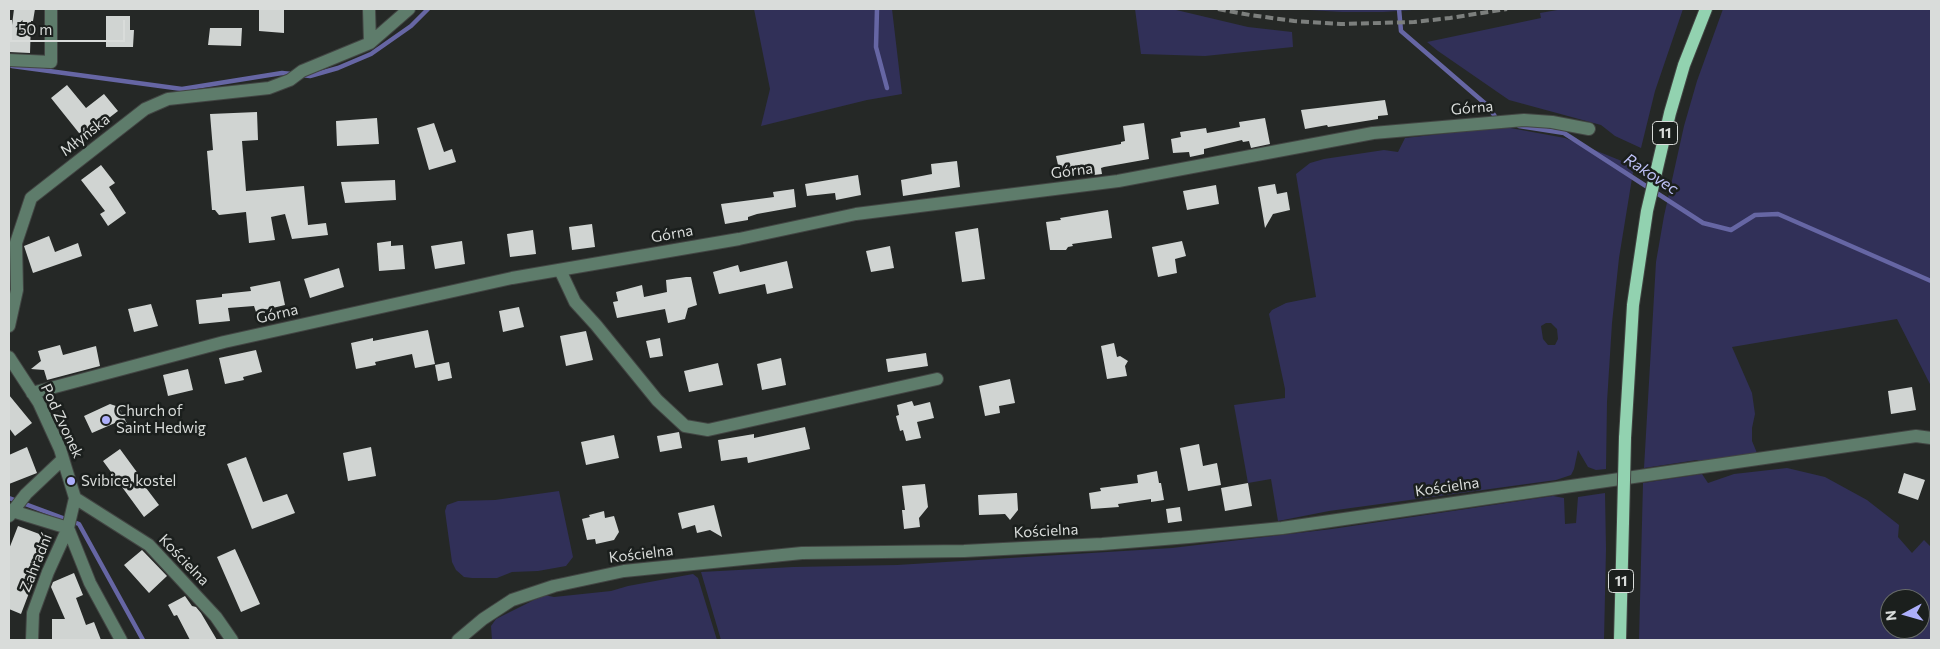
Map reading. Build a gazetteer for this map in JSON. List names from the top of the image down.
{
  "streets": {
    "main road": ["11"],
    "street": [
      "Górna",
      "Młyńska",
      "Pod Zvonek",
      "Kościelna",
      "Zahradní"
    ]
  },
  "crossings": [
    ["Górna", "Pod Zvonek"],
    ["Pod Zvonek", "Kościelna"],
    ["Pod Zvonek", "Zahradní"]
  ],
  "water": ["Rakovec"],
  "places": ["Church of Saint Hedwig", "Svibice, kostel"],
  "scale_bar": "50 m",
  "north": "left"
}
